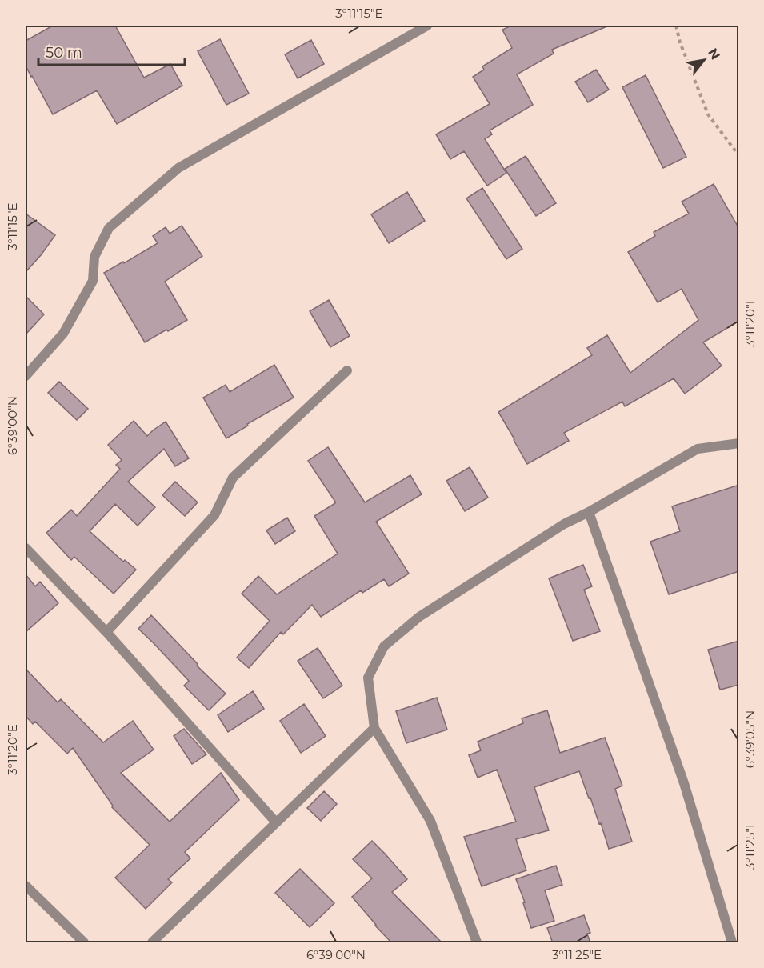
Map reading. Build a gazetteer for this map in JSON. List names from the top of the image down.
{
  "scale_bar": "50 m",
  "north": "top right",
  "coordinates": [
    "3°11'15\"E",
    "3°11'20\"E",
    "6°39'00\"N",
    "6°39'05\"N",
    "3°11'25\"E"
  ]
}
